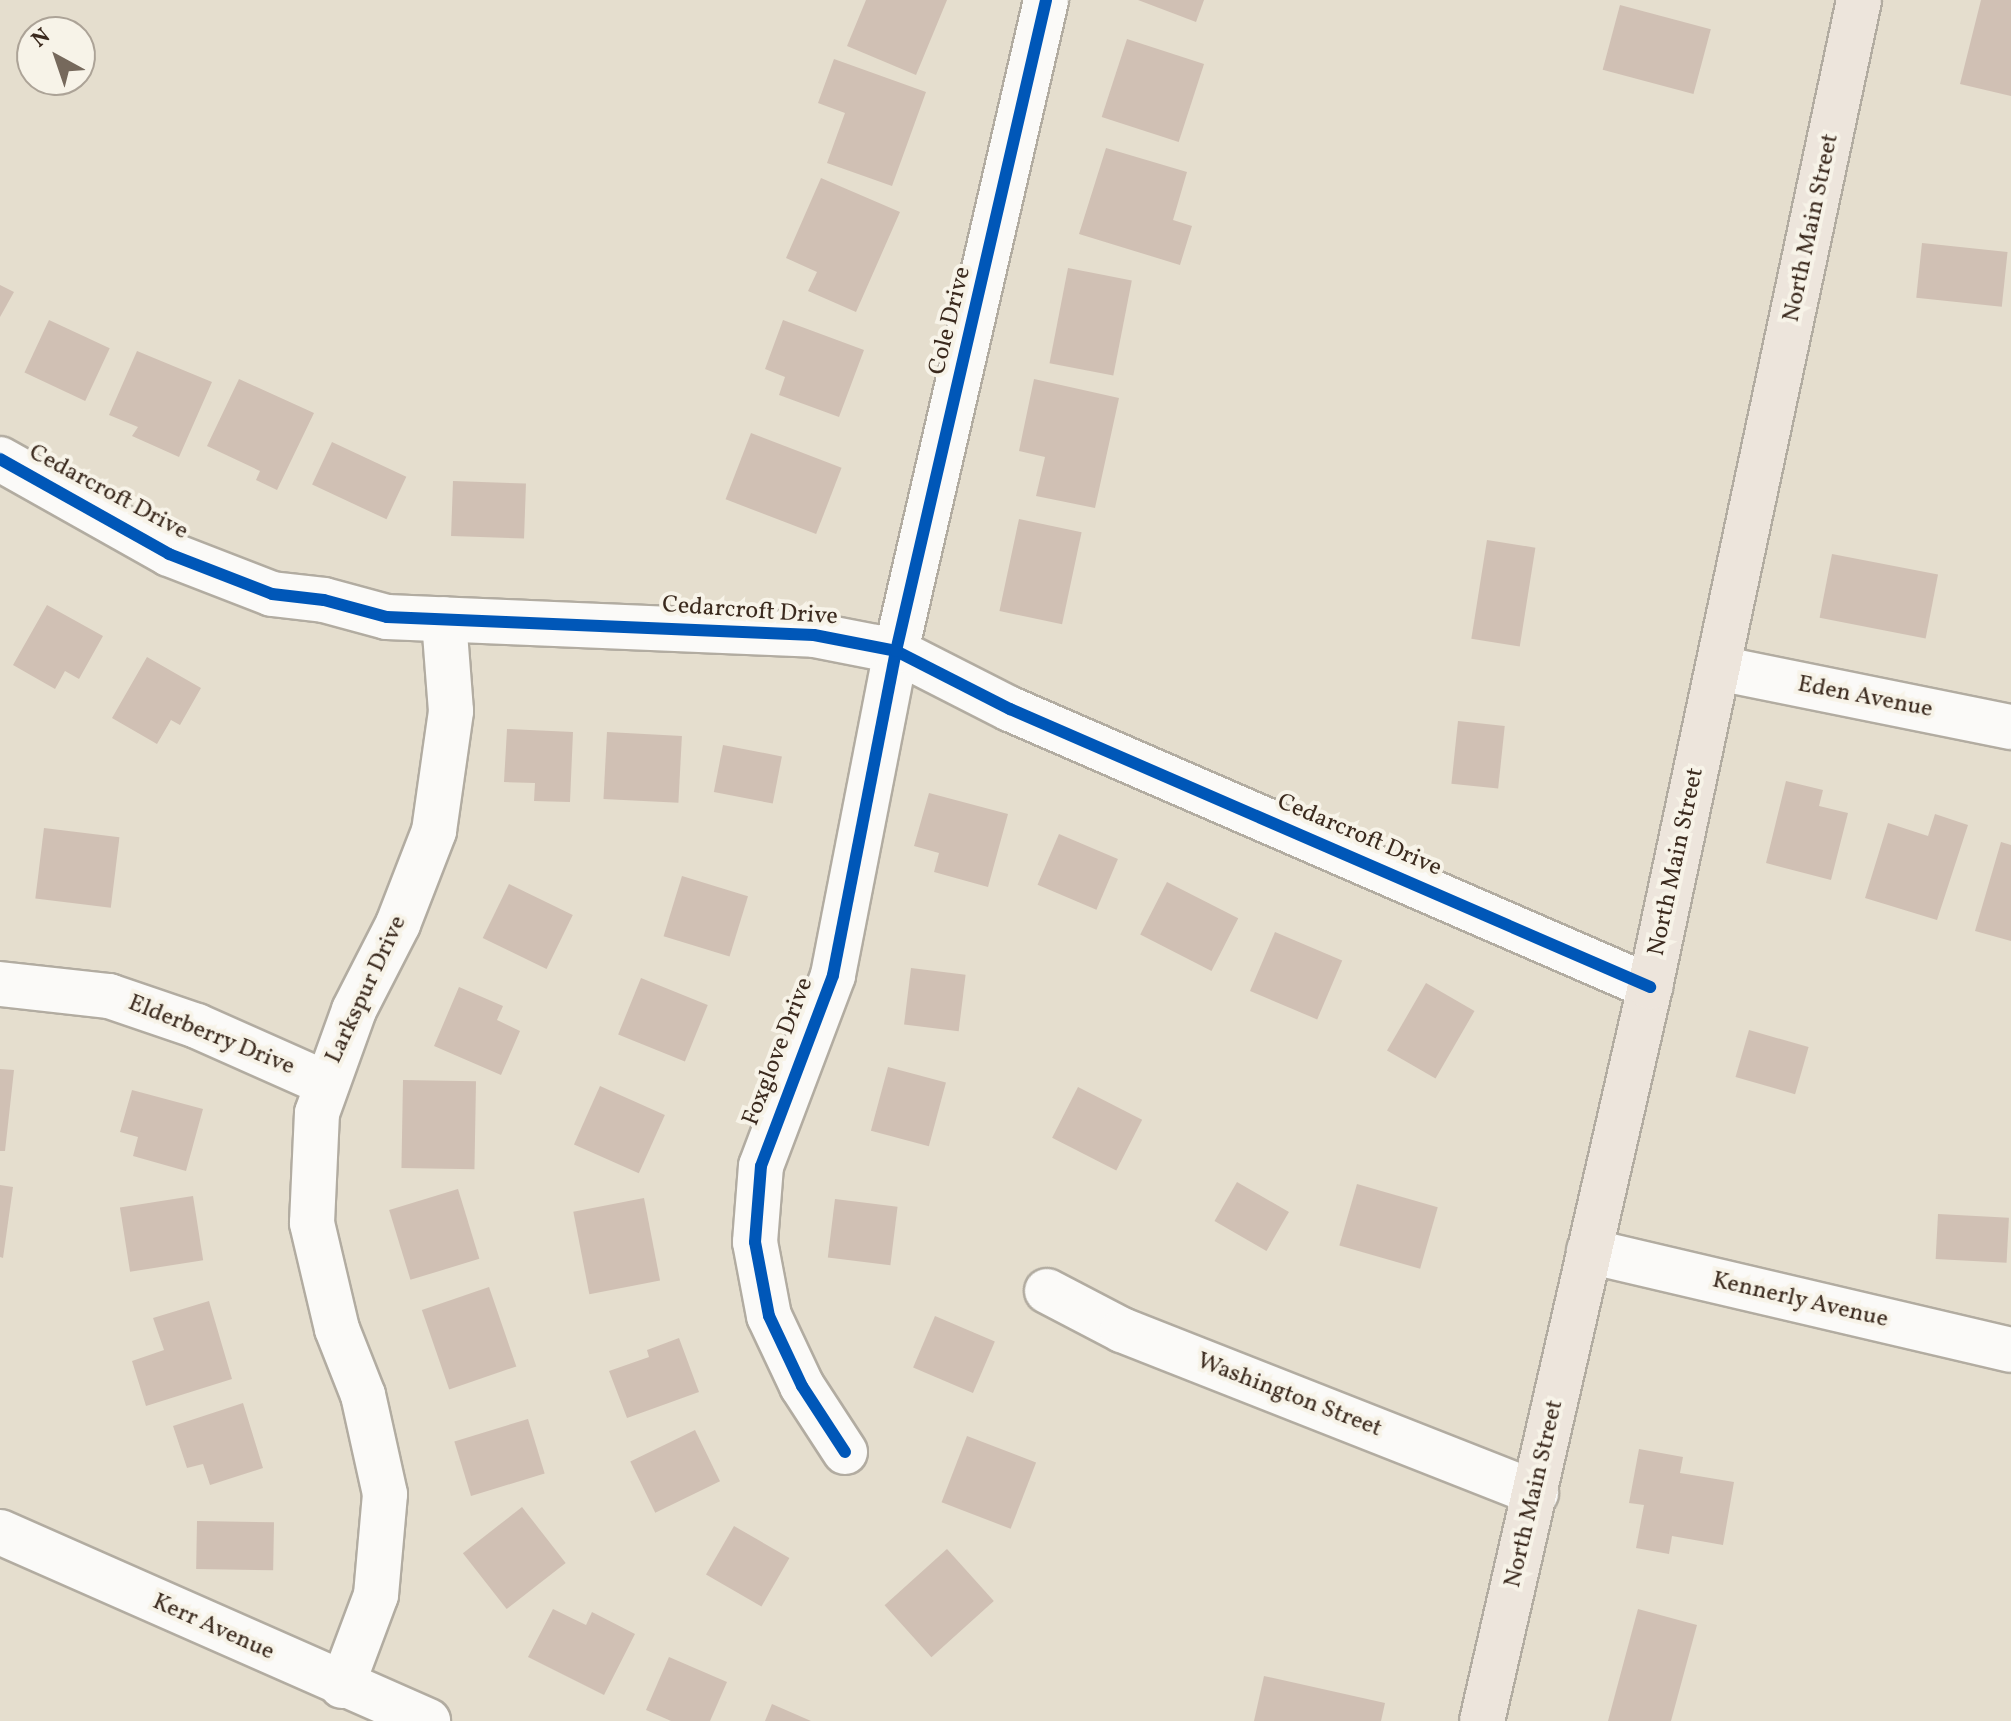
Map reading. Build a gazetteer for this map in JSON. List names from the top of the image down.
{
  "streets": {
    "main road": ["North Main Street"],
    "street": [
      "Cole Drive",
      "Cedarcroft Drive",
      "Eden Avenue",
      "Larkspur Drive",
      "Elderberry Drive",
      "Foxglove Drive",
      "Kennerly Avenue",
      "Washington Street",
      "Kerr Avenue"
    ]
  },
  "crossings": [
    ["North Main Street", "Cedarcroft Drive"],
    ["North Main Street", "Eden Avenue"],
    ["North Main Street", "Kennerly Avenue"],
    ["North Main Street", "Washington Street"],
    ["Cole Drive", "Cedarcroft Drive"],
    ["Cole Drive", "Foxglove Drive"],
    ["Cedarcroft Drive", "Larkspur Drive"],
    ["Cedarcroft Drive", "Foxglove Drive"],
    ["Larkspur Drive", "Elderberry Drive"],
    ["Larkspur Drive", "Kerr Avenue"]
  ],
  "north": "top left"
}
